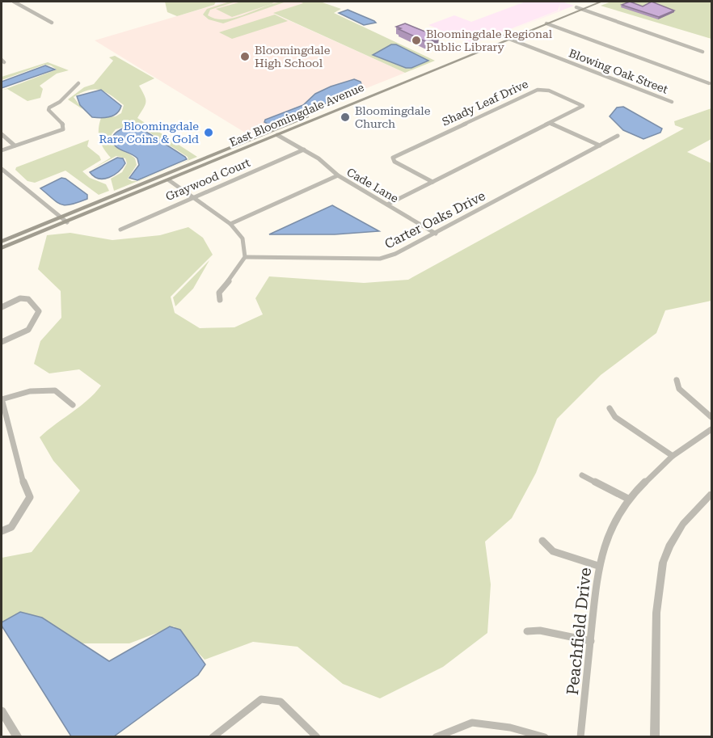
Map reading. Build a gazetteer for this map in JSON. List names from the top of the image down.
{
  "streets": {
    "main road": ["East Bloomingdale Avenue"],
    "street": [
      "Blowing Oak Street",
      "Shady Leaf Drive",
      "Graywood Court",
      "Cade Lane",
      "Carter Oaks Drive",
      "Peachfield Drive"
    ]
  },
  "crossings": [
    ["Blowing Oak Street", "East Bloomingdale Avenue"],
    ["Shady Leaf Drive", "Cade Lane"],
    ["East Bloomingdale Avenue", "Cade Lane"],
    ["Graywood Court", "Cade Lane"],
    ["Cade Lane", "Carter Oaks Drive"]
  ],
  "places": [
    "Bloomingdale Regional Public Library",
    "Bloomingdale High School",
    "Bloomingdale Church",
    "Bloomingdale Rare Coins & Gold"
  ]
}
